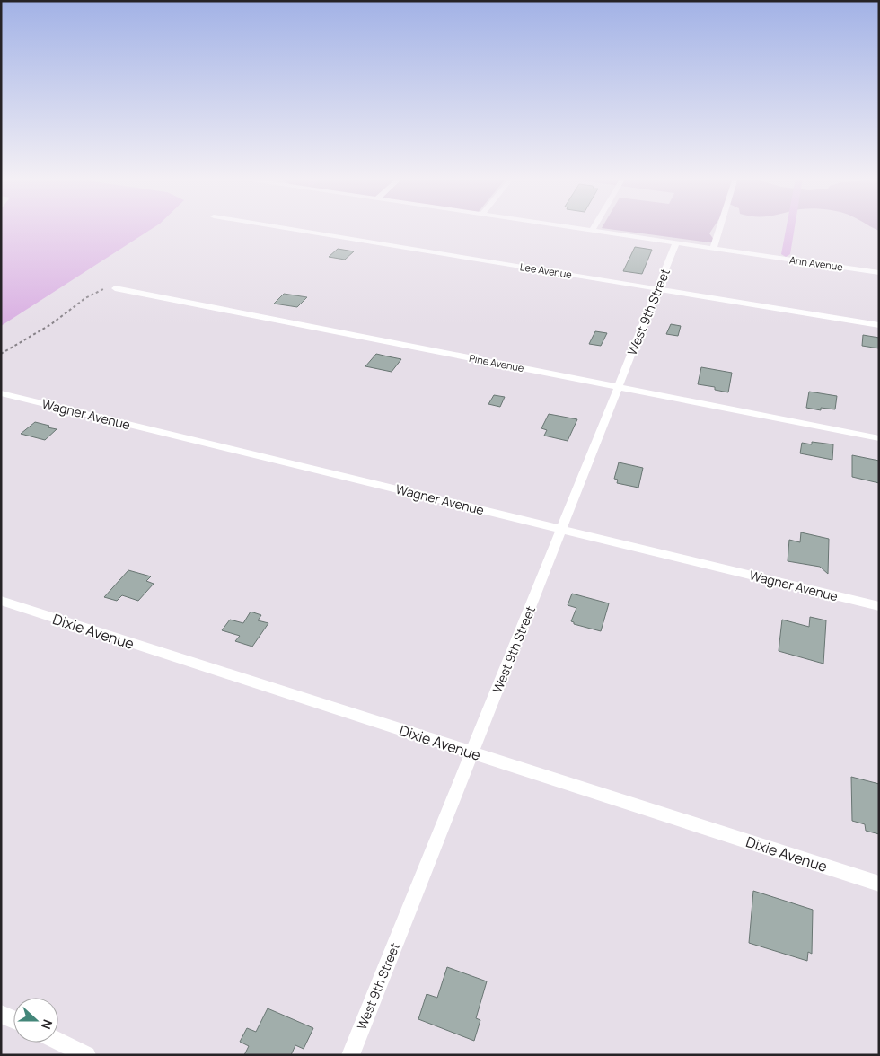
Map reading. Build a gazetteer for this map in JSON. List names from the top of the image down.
{
  "streets": {
    "street": [
      "Ann Avenue",
      "Lee Avenue",
      "West 9th Street",
      "Pine Avenue",
      "Wagner Avenue",
      "Dixie Avenue"
    ]
  },
  "crossings": [
    ["Ann Avenue", "West 9th Street"],
    ["Lee Avenue", "West 9th Street"],
    ["West 9th Street", "Pine Avenue"],
    ["West 9th Street", "Wagner Avenue"],
    ["West 9th Street", "Dixie Avenue"]
  ],
  "north": "right"
}
